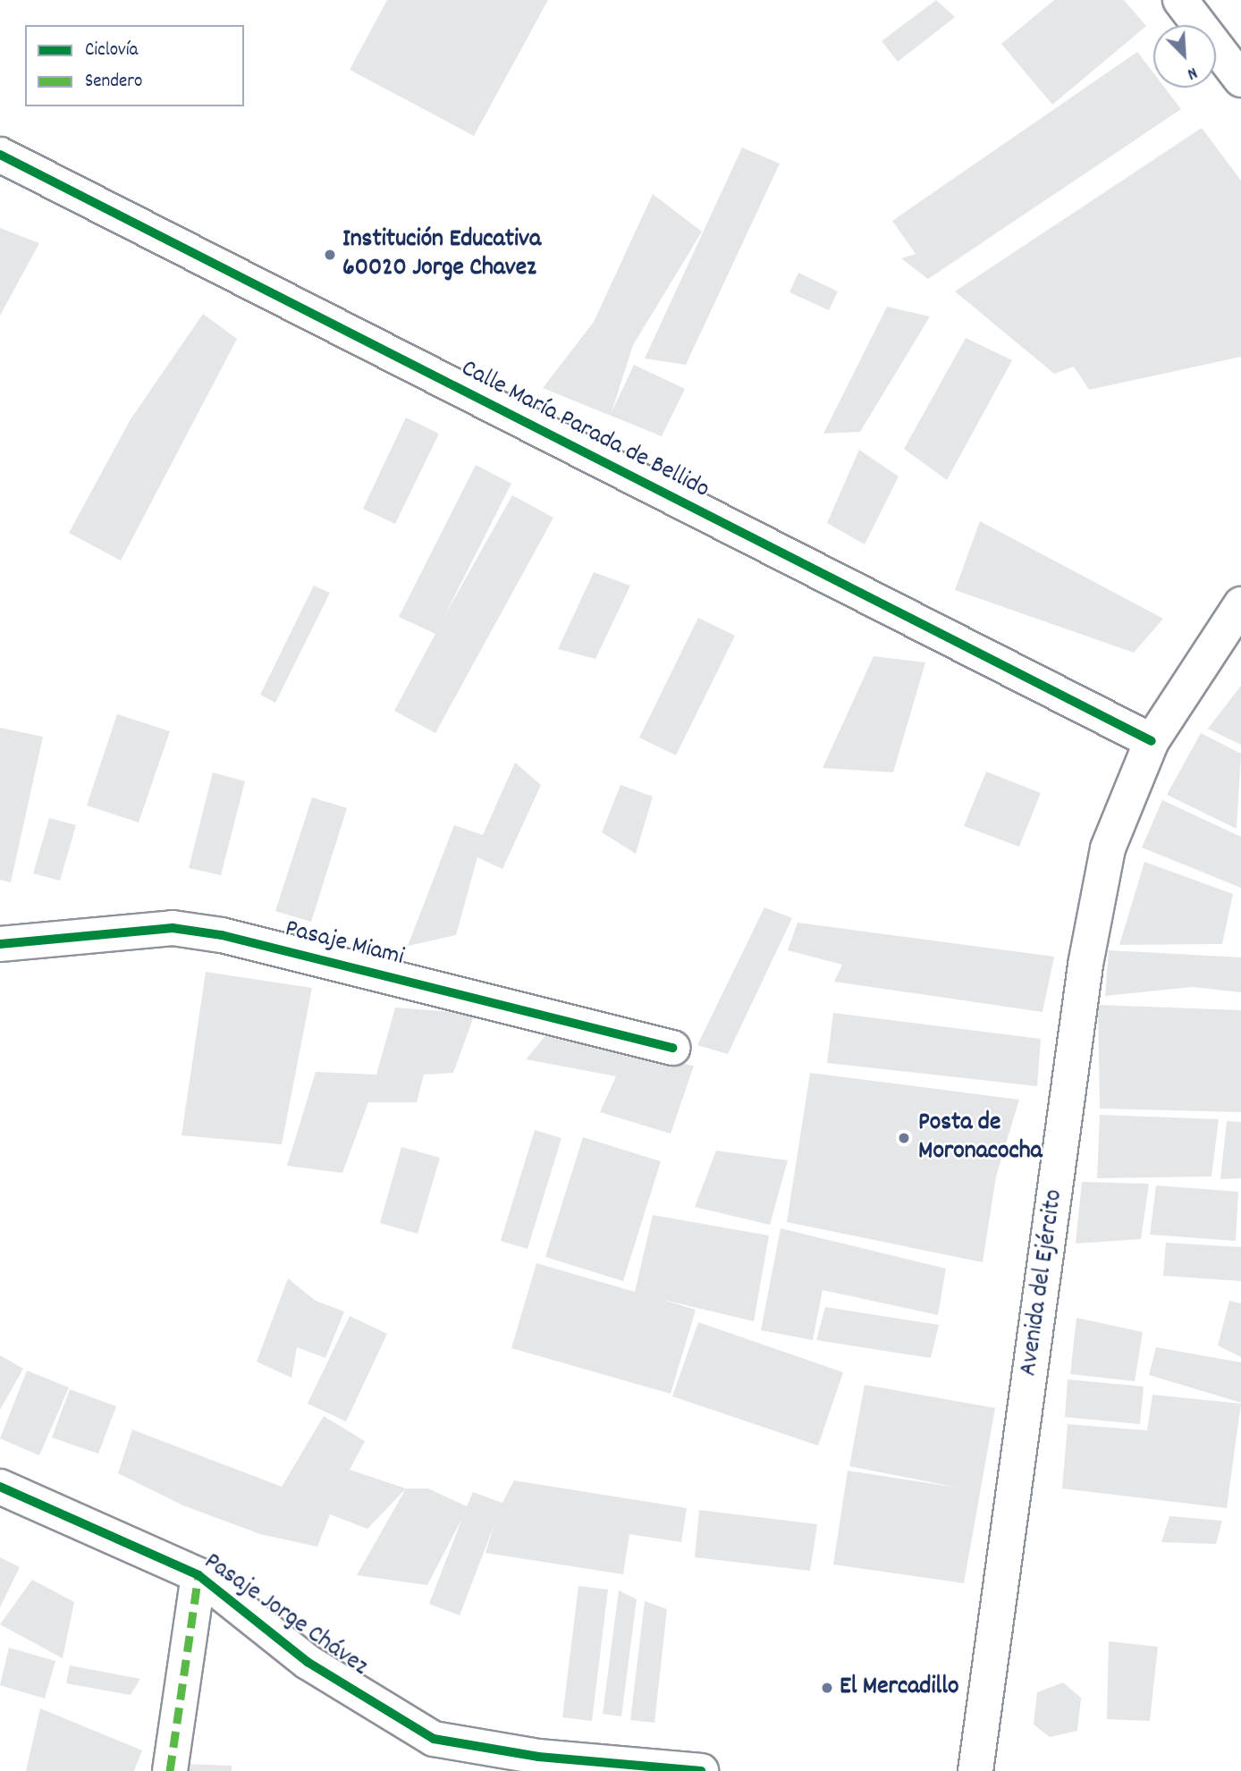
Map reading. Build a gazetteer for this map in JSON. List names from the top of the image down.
{
  "streets": {
    "street": [
      "Calle María Parada de Bellido",
      "Pasaje Miami",
      "Avenida del Ejército",
      "Pasaje Jorge Chávez"
    ]
  },
  "crossings": [
    ["Calle María Parada de Bellido", "Avenida del Ejército"]
  ],
  "places": ["Institución Educativa 60020 Jorge Chavez", "Posta de Moronacocha", "El Mercadillo"],
  "legend": ["Ciclovía", "Sendero"],
  "north": "bottom right"
}
